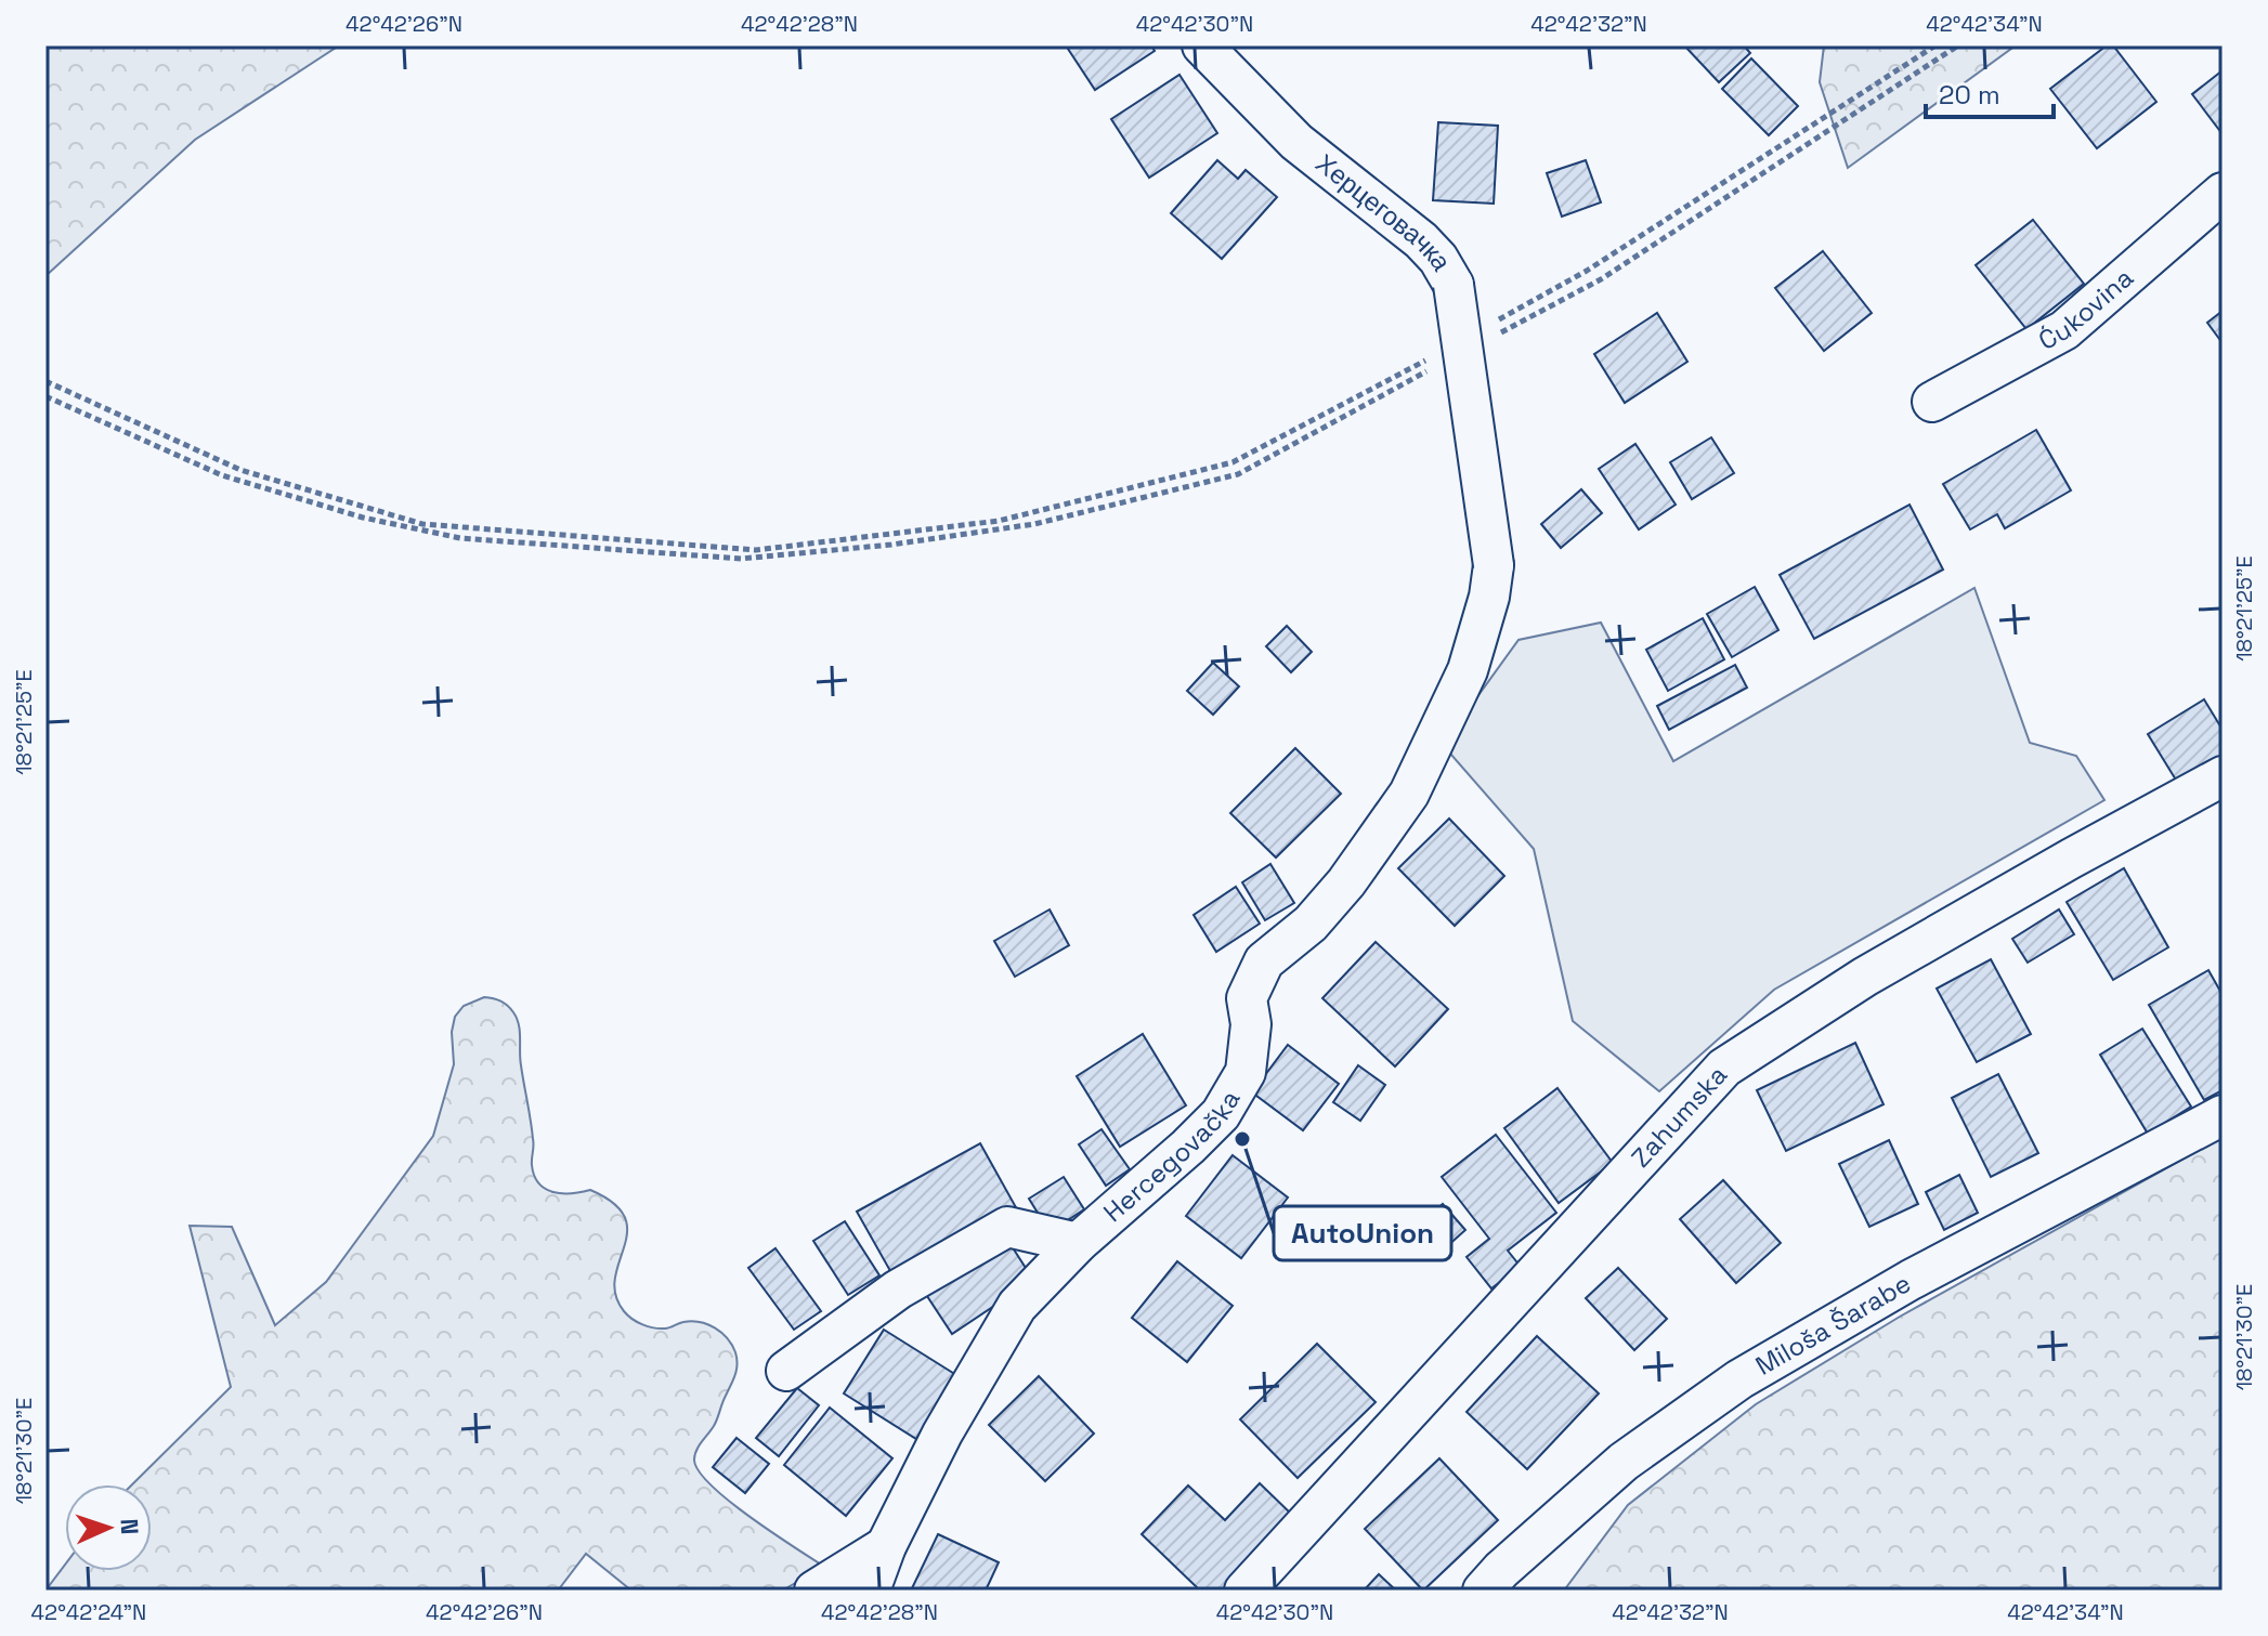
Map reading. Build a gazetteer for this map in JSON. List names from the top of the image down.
{
  "streets": {
    "street": [
      "Херцеговачка",
      "Ćukovina",
      "Zahumska",
      "Hercegovačka",
      "Miloša Šarabe"
    ]
  },
  "crossings": [
    ["Херцеговачка", "Hercegovačka"]
  ],
  "places": ["AutoUnion"],
  "scale_bar": "20 m",
  "north": "right",
  "coordinates": [
    "42°42'26\"N",
    "42°42'28\"N",
    "42°42'30\"N",
    "42°42'32\"N",
    "42°42'34\"N",
    "18°21'25\"E",
    "18°21'30\"E",
    "42°42'24\"N"
  ]
}
